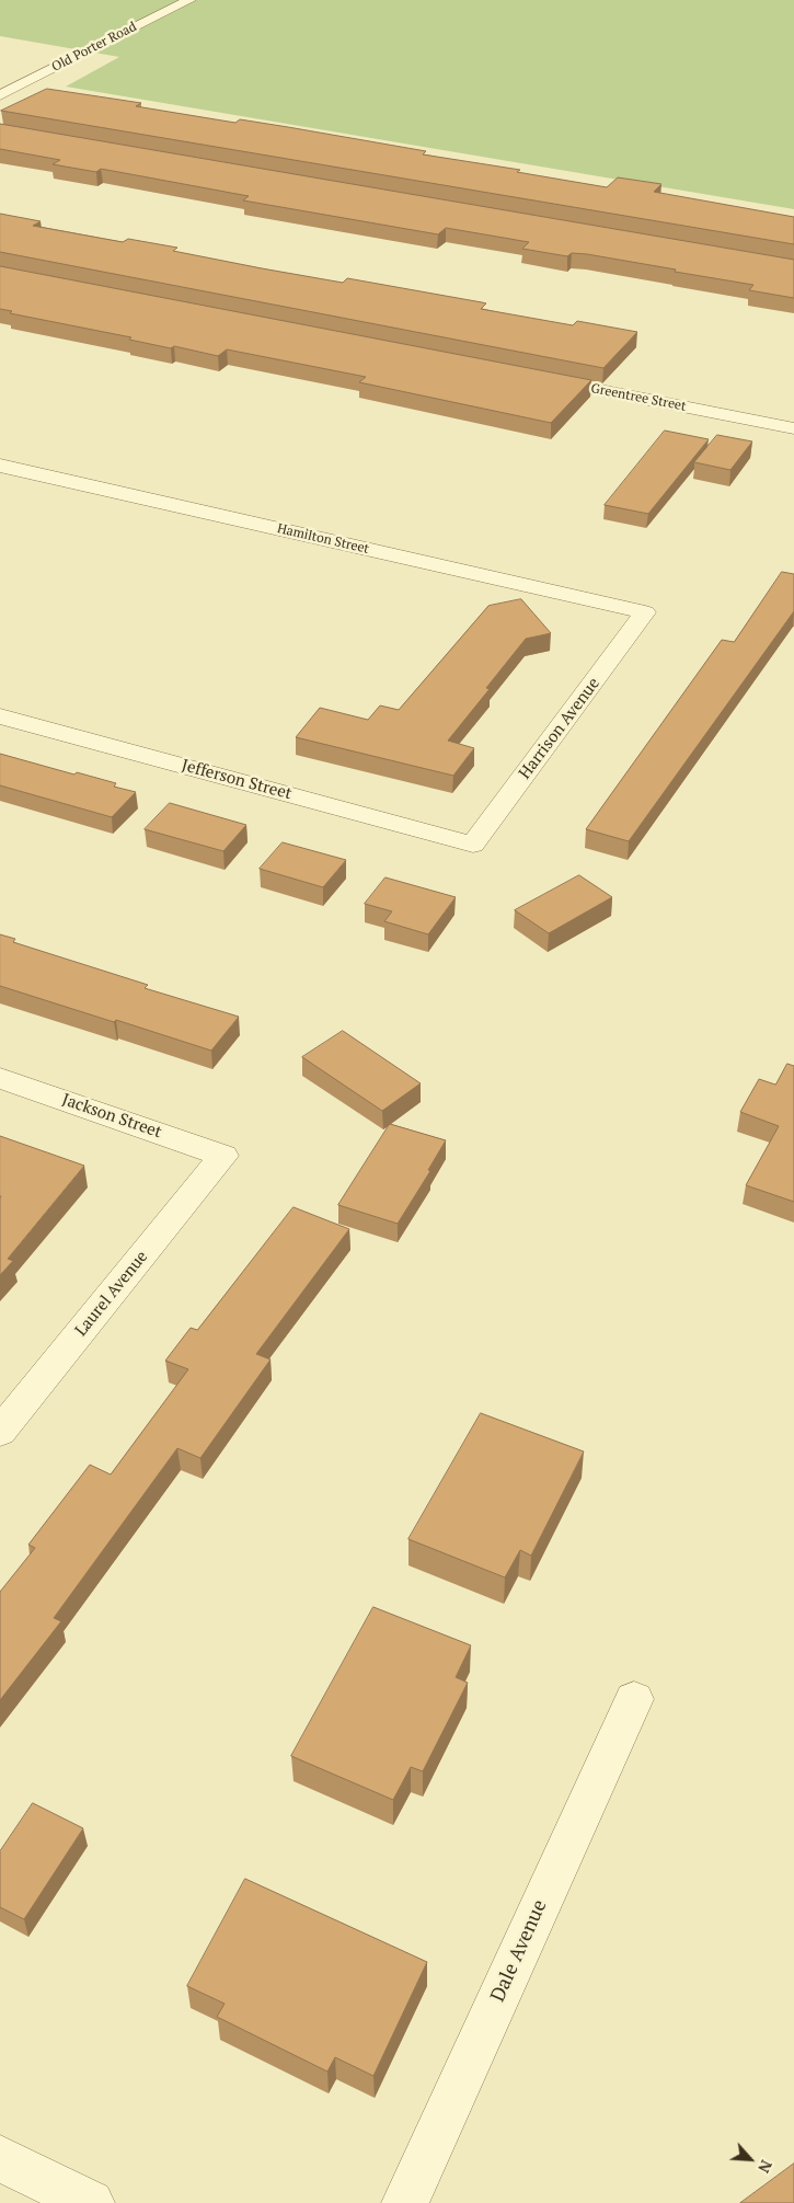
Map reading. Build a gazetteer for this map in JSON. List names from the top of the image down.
{
  "streets": {
    "street": [
      "Old Porter Road",
      "Greentree Street",
      "Hamilton Street",
      "Harrison Avenue",
      "Jefferson Street",
      "Jackson Street",
      "Laurel Avenue",
      "Dale Avenue"
    ]
  },
  "crossings": [
    ["Hamilton Street", "Harrison Avenue"],
    ["Harrison Avenue", "Jefferson Street"],
    ["Jackson Street", "Laurel Avenue"]
  ],
  "north": "bottom right"
}
